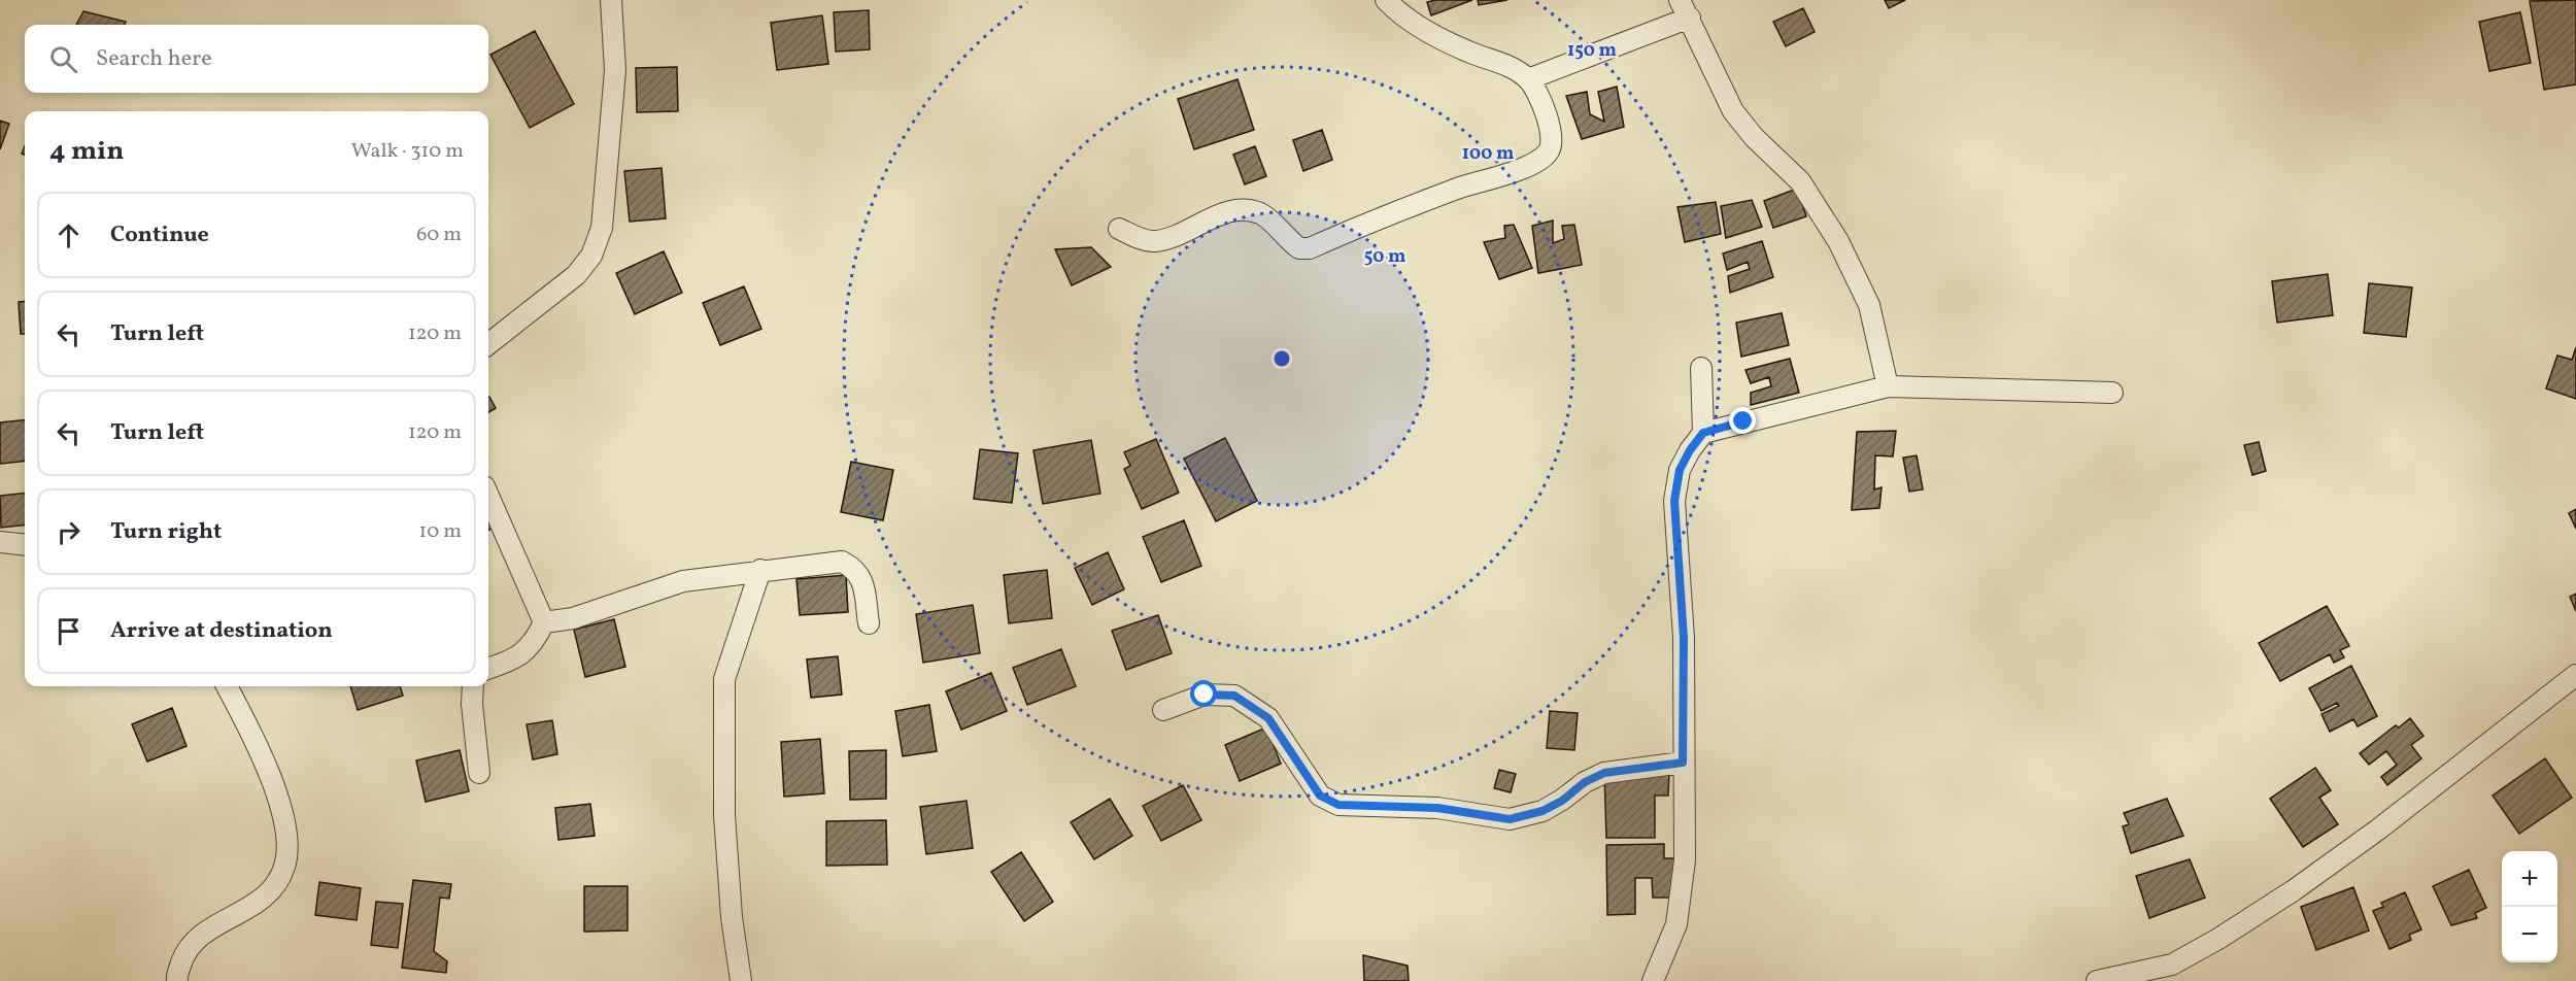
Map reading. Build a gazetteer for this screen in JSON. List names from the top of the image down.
{
  "page": {
    "search": "Search here",
    "heading": ["4 min", "Walk · 310 m"],
    "list": [
      ["Continue", "60 m"],
      ["Turn left", "120 m"],
      ["Turn left", "120 m"],
      ["Turn right", "10 m"],
      "Arrive at destination"
    ],
    "map_buttons": ["+", "−"]
  },
  "rings": ["150 m", "100 m", "50 m"]
}
